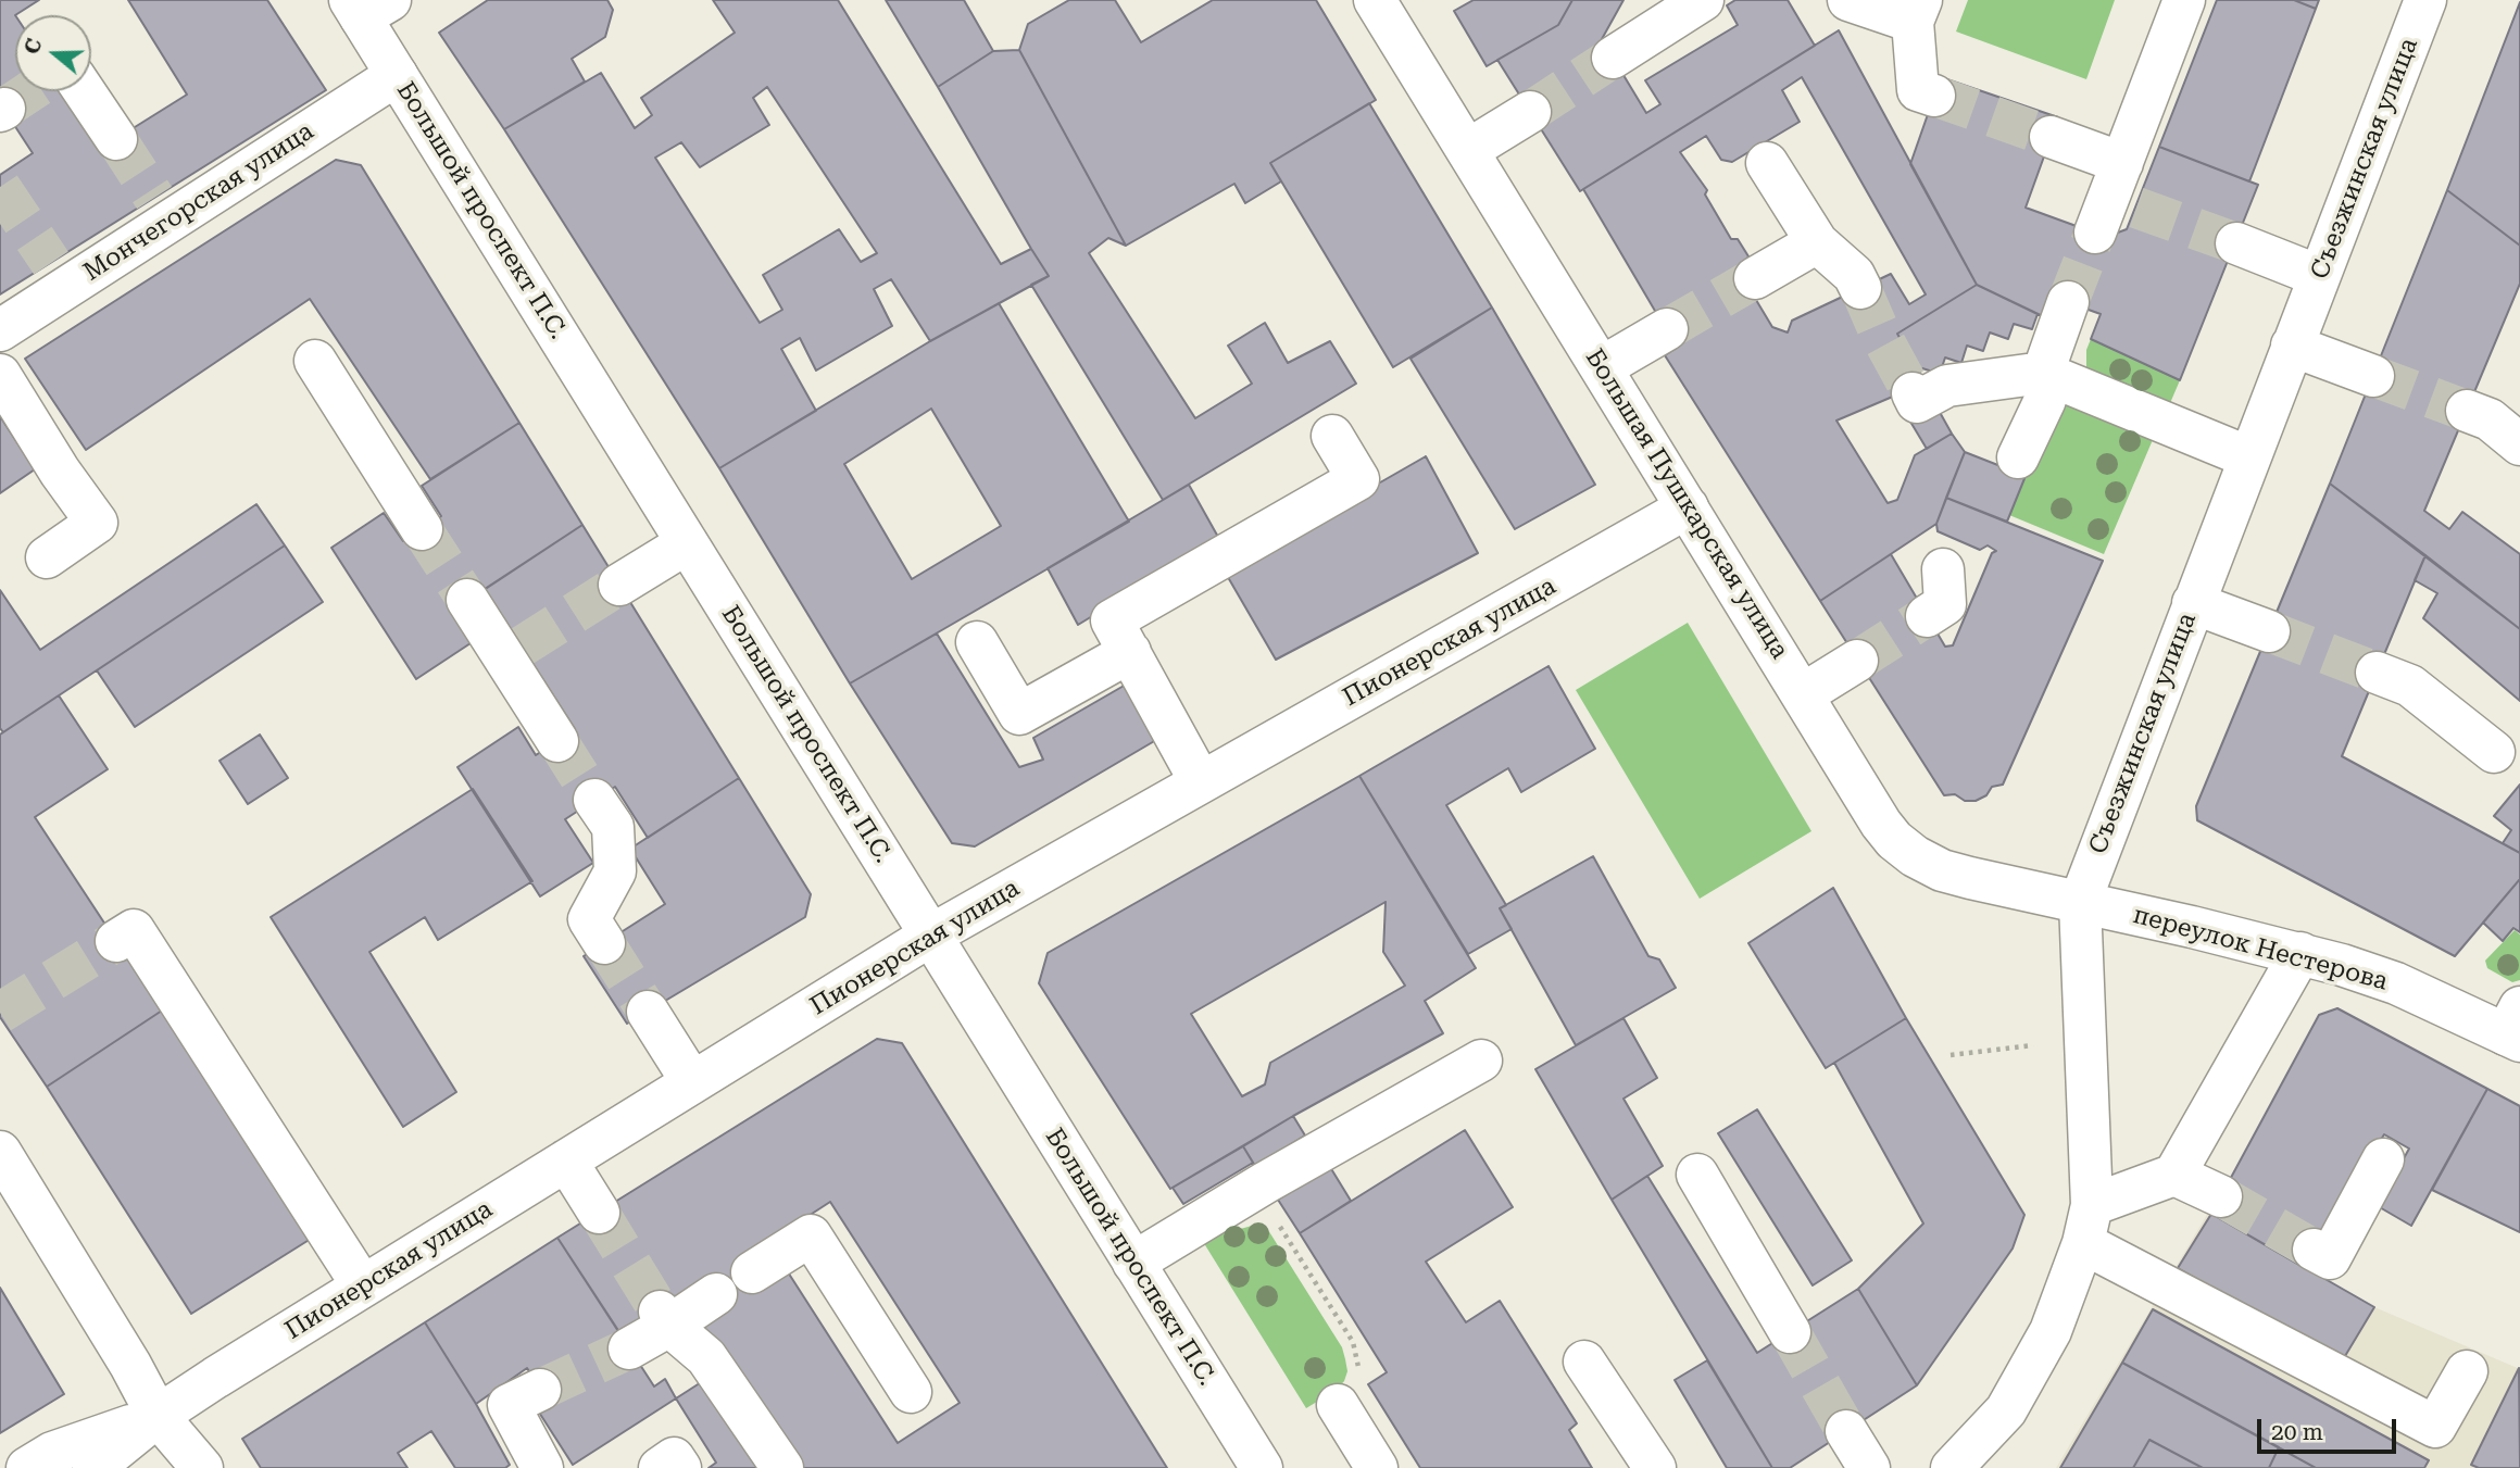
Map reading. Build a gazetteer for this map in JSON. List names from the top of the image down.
{
  "streets": {
    "street": [
      "Съезжинская улица",
      "Мончегорская улица",
      "Большой проспект П.С.",
      "Большая Пушкарская улица",
      "Пионерская улица",
      "переулок Нестерова"
    ]
  },
  "crossings": [
    ["Съезжинская улица", "Большая Пушкарская улица"],
    ["Съезжинская улица", "переулок Нестерова"],
    ["Мончегорская улица", "Большой проспект П.С."],
    ["Большой проспект П.С.", "Пионерская улица"],
    ["Большая Пушкарская улица", "Пионерская улица"],
    ["Большая Пушкарская улица", "переулок Нестерова"]
  ],
  "scale_bar": "20 m",
  "north": "left"
}
